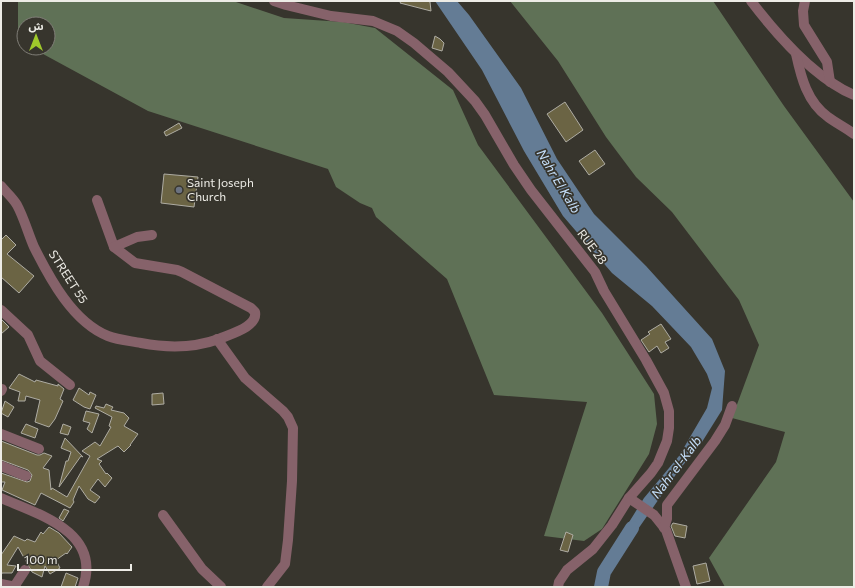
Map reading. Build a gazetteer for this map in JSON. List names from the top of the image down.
{
  "streets": {
    "street": ["RUE 28", "STREET 55"]
  },
  "water": ["Nahr El Kalb", "Nahr el-Kalb"],
  "places": ["Saint Joseph Church"],
  "scale_bar": "100 m",
  "north": "top"
}
